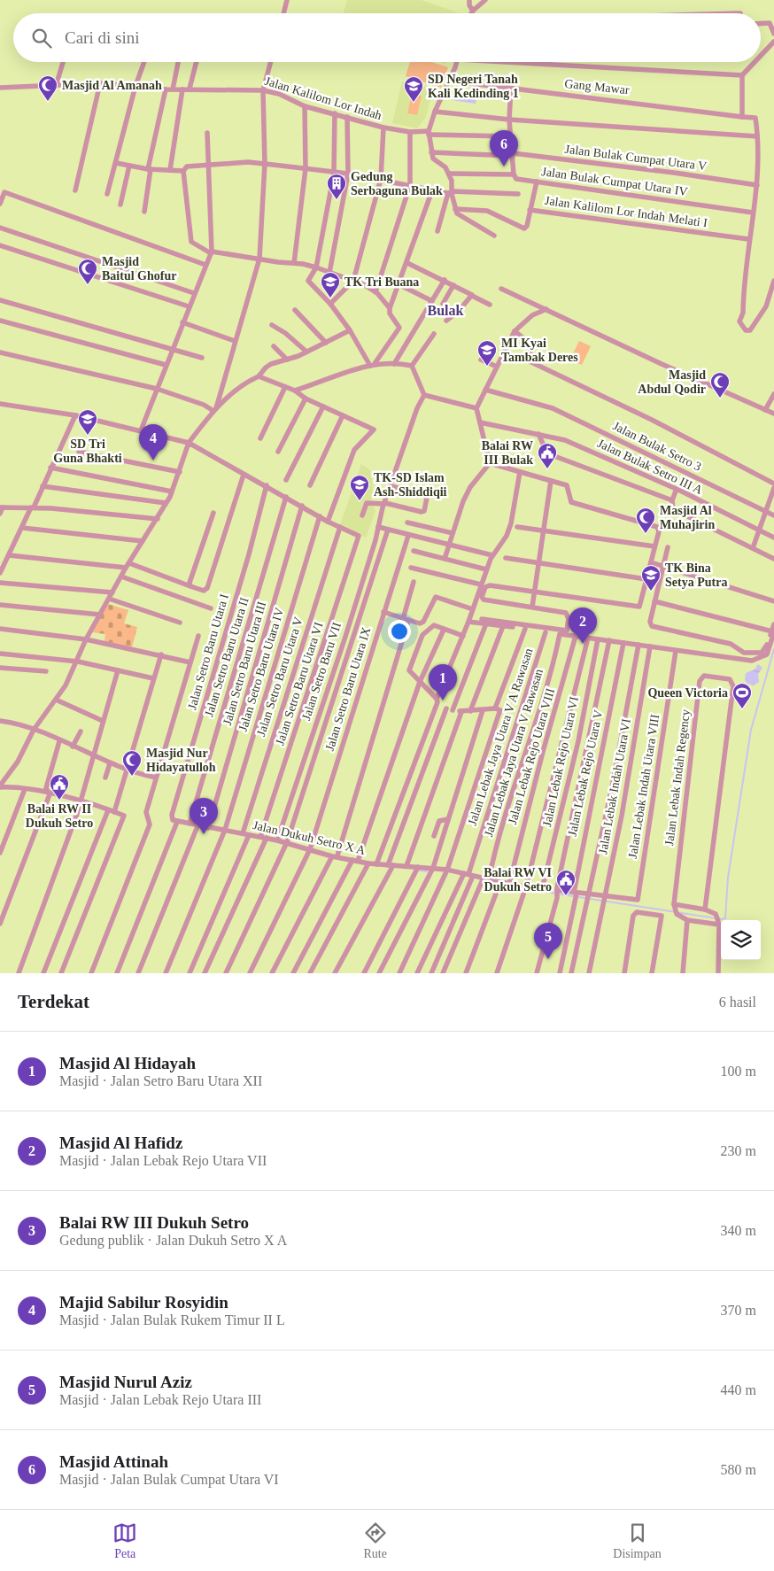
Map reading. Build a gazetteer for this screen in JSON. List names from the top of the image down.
{
  "streets": {
    "street": [
      "Gang Mawar",
      "Jalan Kalilom Lor Indah",
      "Jalan Bulak Cumpat Utara V",
      "Jalan Bulak Cumpat Utara IV",
      "Jalan Kalilom Lor Indah Melati I",
      "Jalan Bulak Setro 3",
      "Jalan Bulak Setro III A",
      "Jalan Setro Baru Utara I",
      "Jalan Setro Baru Utara II",
      "Jalan Setro Baru Utara III",
      "Jalan Setro Baru Utara IV",
      "Jalan Setro Baru VII",
      "Jalan Setro Baru Utara V",
      "Jalan Setro Baru Utara VI",
      "Jalan Setro Baru Utara IX",
      "Jalan Lebak Jaya Utara V A Rawasan",
      "Jalan Lebak Jaya Utara V Rawasan",
      "Jalan Lebak Rejo Utara VIII",
      "Jalan Lebak Rejo Utara VI",
      "Jalan Lebak Rejo Utara V",
      "Jalan Lebak Indah Regency",
      "Jalan Lebak Indah Utara VI",
      "Jalan Lebak Indah Utara VIII",
      "Jalan Dukuh Setro X A"
    ]
  },
  "crossings": [
    ["Jalan Bulak Cumpat Utara IV", "Jalan Kalilom Lor Indah Melati I"],
    ["Jalan Setro Baru Utara I", "Jalan Dukuh Setro X A"],
    ["Jalan Setro Baru Utara II", "Jalan Dukuh Setro X A"],
    ["Jalan Setro Baru Utara III", "Jalan Dukuh Setro X A"],
    ["Jalan Setro Baru Utara IV", "Jalan Dukuh Setro X A"],
    ["Jalan Setro Baru VII", "Jalan Dukuh Setro X A"],
    ["Jalan Setro Baru Utara V", "Jalan Setro Baru Utara VI"],
    ["Jalan Setro Baru Utara V", "Jalan Dukuh Setro X A"],
    ["Jalan Setro Baru Utara VI", "Jalan Dukuh Setro X A"],
    ["Jalan Setro Baru Utara IX", "Jalan Dukuh Setro X A"],
    ["Jalan Lebak Jaya Utara V A Rawasan", "Jalan Dukuh Setro X A"],
    ["Jalan Lebak Jaya Utara V Rawasan", "Jalan Dukuh Setro X A"],
    ["Jalan Lebak Rejo Utara VIII", "Jalan Dukuh Setro X A"],
    ["Jalan Lebak Rejo Utara VI", "Jalan Dukuh Setro X A"],
    ["Jalan Lebak Indah Utara VI", "Jalan Lebak Indah Utara VIII"]
  ],
  "districts": ["Bulak"],
  "places": {
    "mosque": [
      "Masjid Al Amanah",
      "Masjid Baitul Ghofur",
      "Masjid Abdul Qodir",
      "Masjid Al Muhajirin",
      "Masjid Nur Hidayatulloh"
    ],
    "school or university": [
      "SD Negeri Tanah Kali Kedinding 1",
      "TK Tri Buana",
      "MI Kyai Tambak Deres",
      "SD Tri Guna Bhakti",
      "TK-SD Islam Ash-Shiddiqii",
      "TK Bina Setya Putra"
    ],
    "building": ["Gedung Serbaguna Bulak"],
    "public building": ["Balai RW III Bulak", "Balai RW II Dukuh Setro", "Balai RW VI Dukuh Setro"],
    "sports": ["Queen Victoria"]
  },
  "page": {
    "search": "Cari di sini",
    "pins": [
      "6",
      "4",
      "2",
      "1",
      "3",
      "5"
    ],
    "heading": ["Terdekat", "6 hasil"],
    "list": [
      {
        "mark": "1",
        "name": "Masjid Al Hidayah",
        "note": "Masjid · Jalan Setro Baru Utara XII",
        "value": "100 m"
      },
      {
        "mark": "2",
        "name": "Masjid Al Hafidz",
        "note": "Masjid · Jalan Lebak Rejo Utara VII",
        "value": "230 m"
      },
      {
        "mark": "3",
        "name": "Balai RW III Dukuh Setro",
        "note": "Gedung publik · Jalan Dukuh Setro X A",
        "value": "340 m"
      },
      {
        "mark": "4",
        "name": "Majid Sabilur Rosyidin",
        "note": "Masjid · Jalan Bulak Rukem Timur II L",
        "value": "370 m"
      },
      {
        "mark": "5",
        "name": "Masjid Nurul Aziz",
        "note": "Masjid · Jalan Lebak Rejo Utara III",
        "value": "440 m"
      },
      {
        "mark": "6",
        "name": "Masjid Attinah",
        "note": "Masjid · Jalan Bulak Cumpat Utara VI",
        "value": "580 m"
      }
    ],
    "nav": ["Peta", "Rute", "Disimpan"]
  }
}
